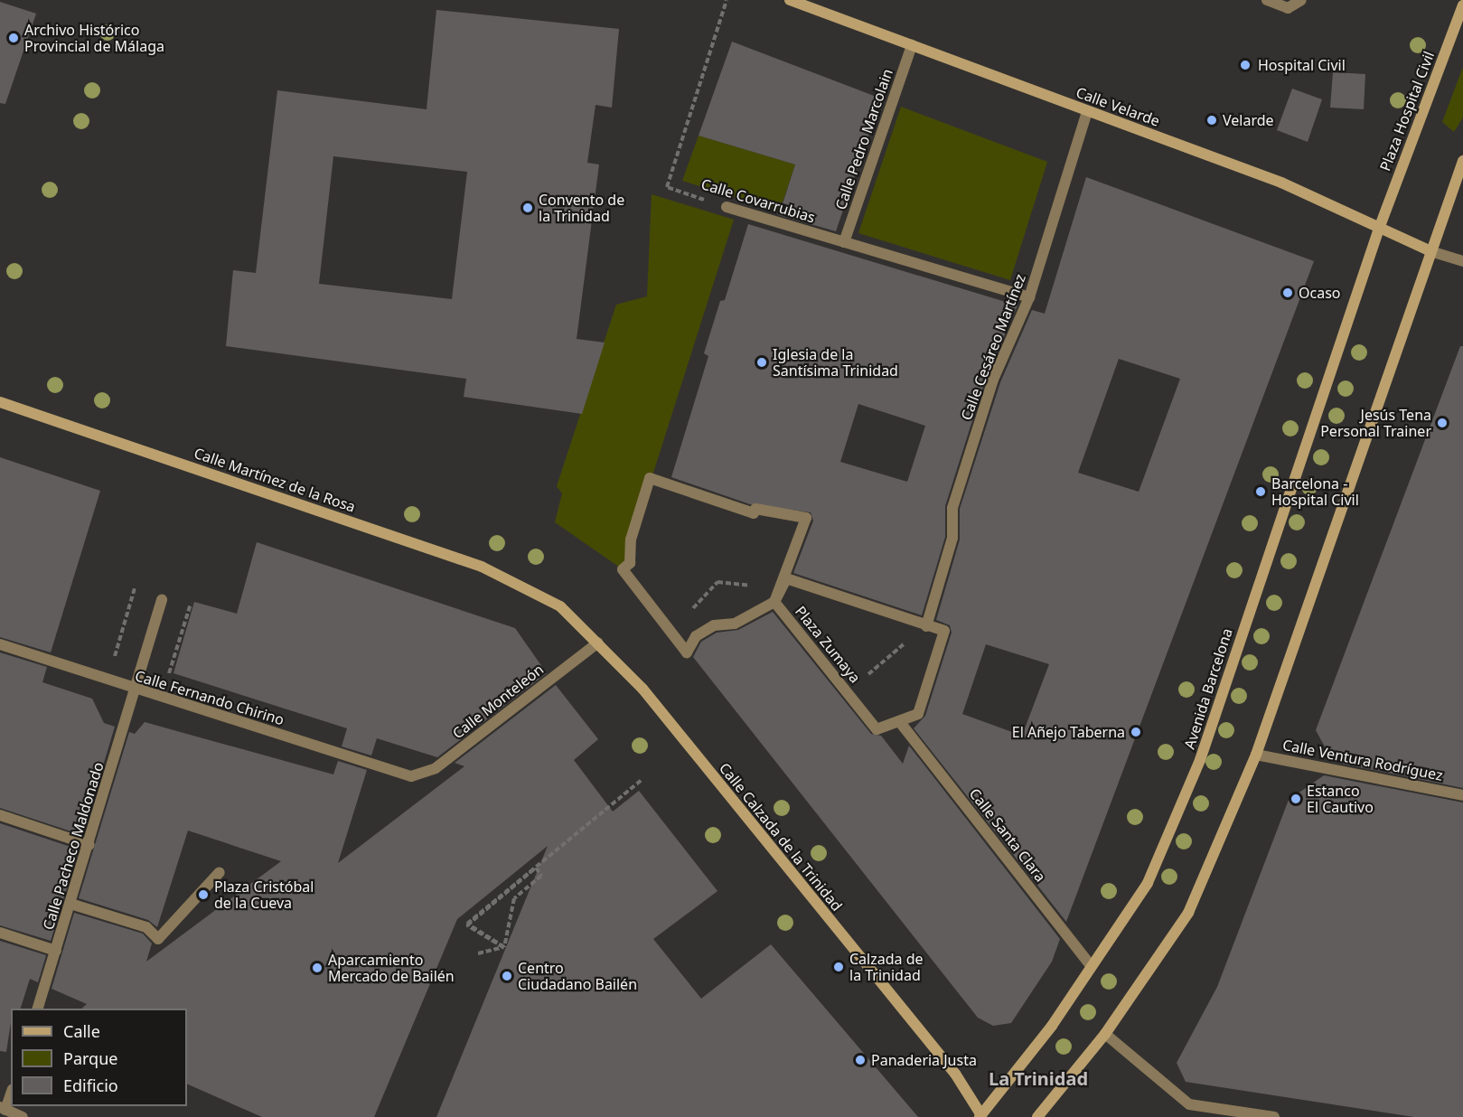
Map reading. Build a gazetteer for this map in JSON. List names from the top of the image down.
{
  "streets": {
    "main road": [
      "Calle Velarde",
      "Plaza Hospital Civil",
      "Calle Martínez de la Rosa",
      "Avenida Barcelona",
      "Calle Calzada de la Trinidad"
    ],
    "street": [
      "Calle Pedro Marcolain",
      "Calle Covarrubias",
      "Calle Cesáreo Martínez",
      "Plaza Zumaya",
      "Calle Fernando Chirino",
      "Calle Monteleón",
      "Calle Ventura Rodríguez",
      "Calle Santa Clara",
      "Calle Pacheco Maldonado"
    ]
  },
  "crossings": [
    ["Calle Velarde", "Plaza Hospital Civil"],
    ["Calle Velarde", "Calle Pedro Marcolain"],
    ["Calle Velarde", "Calle Cesáreo Martínez"],
    ["Calle Velarde", "Avenida Barcelona"],
    ["Plaza Hospital Civil", "Avenida Barcelona"],
    ["Calle Pedro Marcolain", "Calle Covarrubias"],
    ["Calle Covarrubias", "Calle Cesáreo Martínez"],
    ["Calle Cesáreo Martínez", "Plaza Zumaya"],
    ["Calle Martínez de la Rosa", "Calle Calzada de la Trinidad"],
    ["Plaza Zumaya", "Calle Santa Clara"],
    ["Avenida Barcelona", "Calle Santa Clara"],
    ["Avenida Barcelona", "Calle Calzada de la Trinidad"],
    ["Calle Fernando Chirino", "Calle Monteleón"],
    ["Calle Fernando Chirino", "Calle Pacheco Maldonado"],
    ["Calle Monteleón", "Calle Calzada de la Trinidad"]
  ],
  "districts": ["La Trinidad"],
  "places": [
    "Archivo Histórico Provincial de Málaga",
    "Hospital Civil",
    "Velarde",
    "Convento de la Trinidad",
    "Ocaso",
    "Iglesia de la Santísima Trinidad",
    "Jesús Tena Personal Trainer",
    "Barcelona - Hospital Civil",
    "El Añejo Taberna",
    "Estanco El Cautivo",
    "Plaza Cristóbal de la Cueva",
    "Calzada de la Trinidad",
    "Aparcamiento Mercado de Bailén",
    "Centro Ciudadano Bailén",
    "Panaderia Justa"
  ],
  "legend": ["Calle", "Parque", "Edificio"]
}
